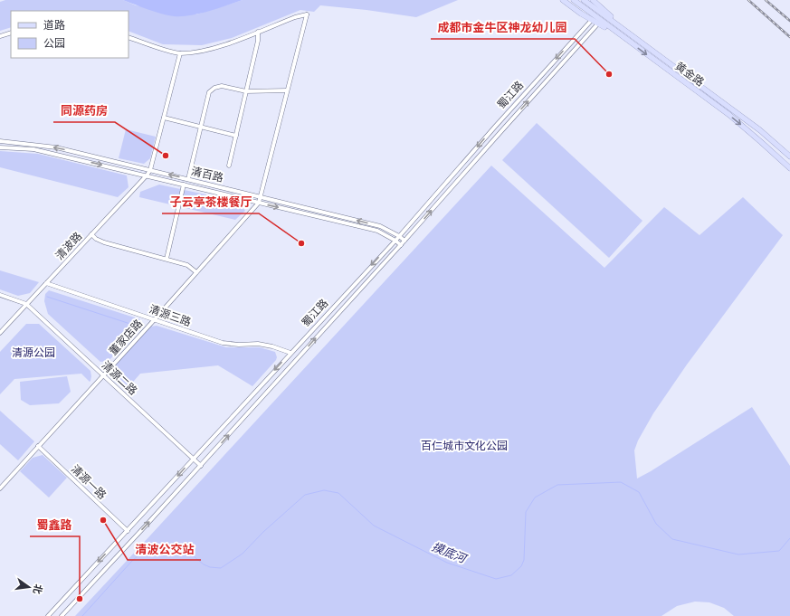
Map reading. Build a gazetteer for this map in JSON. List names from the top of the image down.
{
  "streets": {
    "main road": ["黄金路"],
    "street": [
      "蜀江路",
      "清百路",
      "清波路",
      "清源三路",
      "董家店路",
      "清源二路",
      "清源一路"
    ]
  },
  "crossings": [
    ["蜀江路", "清百路"],
    ["蜀江路", "清源三路"],
    ["蜀江路", "清源二路"],
    ["蜀江路", "清源一路"],
    ["清百路", "清波路"],
    ["清百路", "董家店路"],
    ["清波路", "清源三路"],
    ["清波路", "清源二路"],
    ["清源三路", "董家店路"],
    ["董家店路", "清源二路"],
    ["董家店路", "清源一路"]
  ],
  "water": ["摸底河"],
  "parks": ["清源公园", "百仁城市文化公园"],
  "places": [
    "成都市金牛区神龙幼儿园",
    "同源药房",
    "子云亭茶楼餐厅",
    "清波公交站",
    "蜀鑫路"
  ],
  "legend": ["道路", "公园"],
  "north": "right"
}
